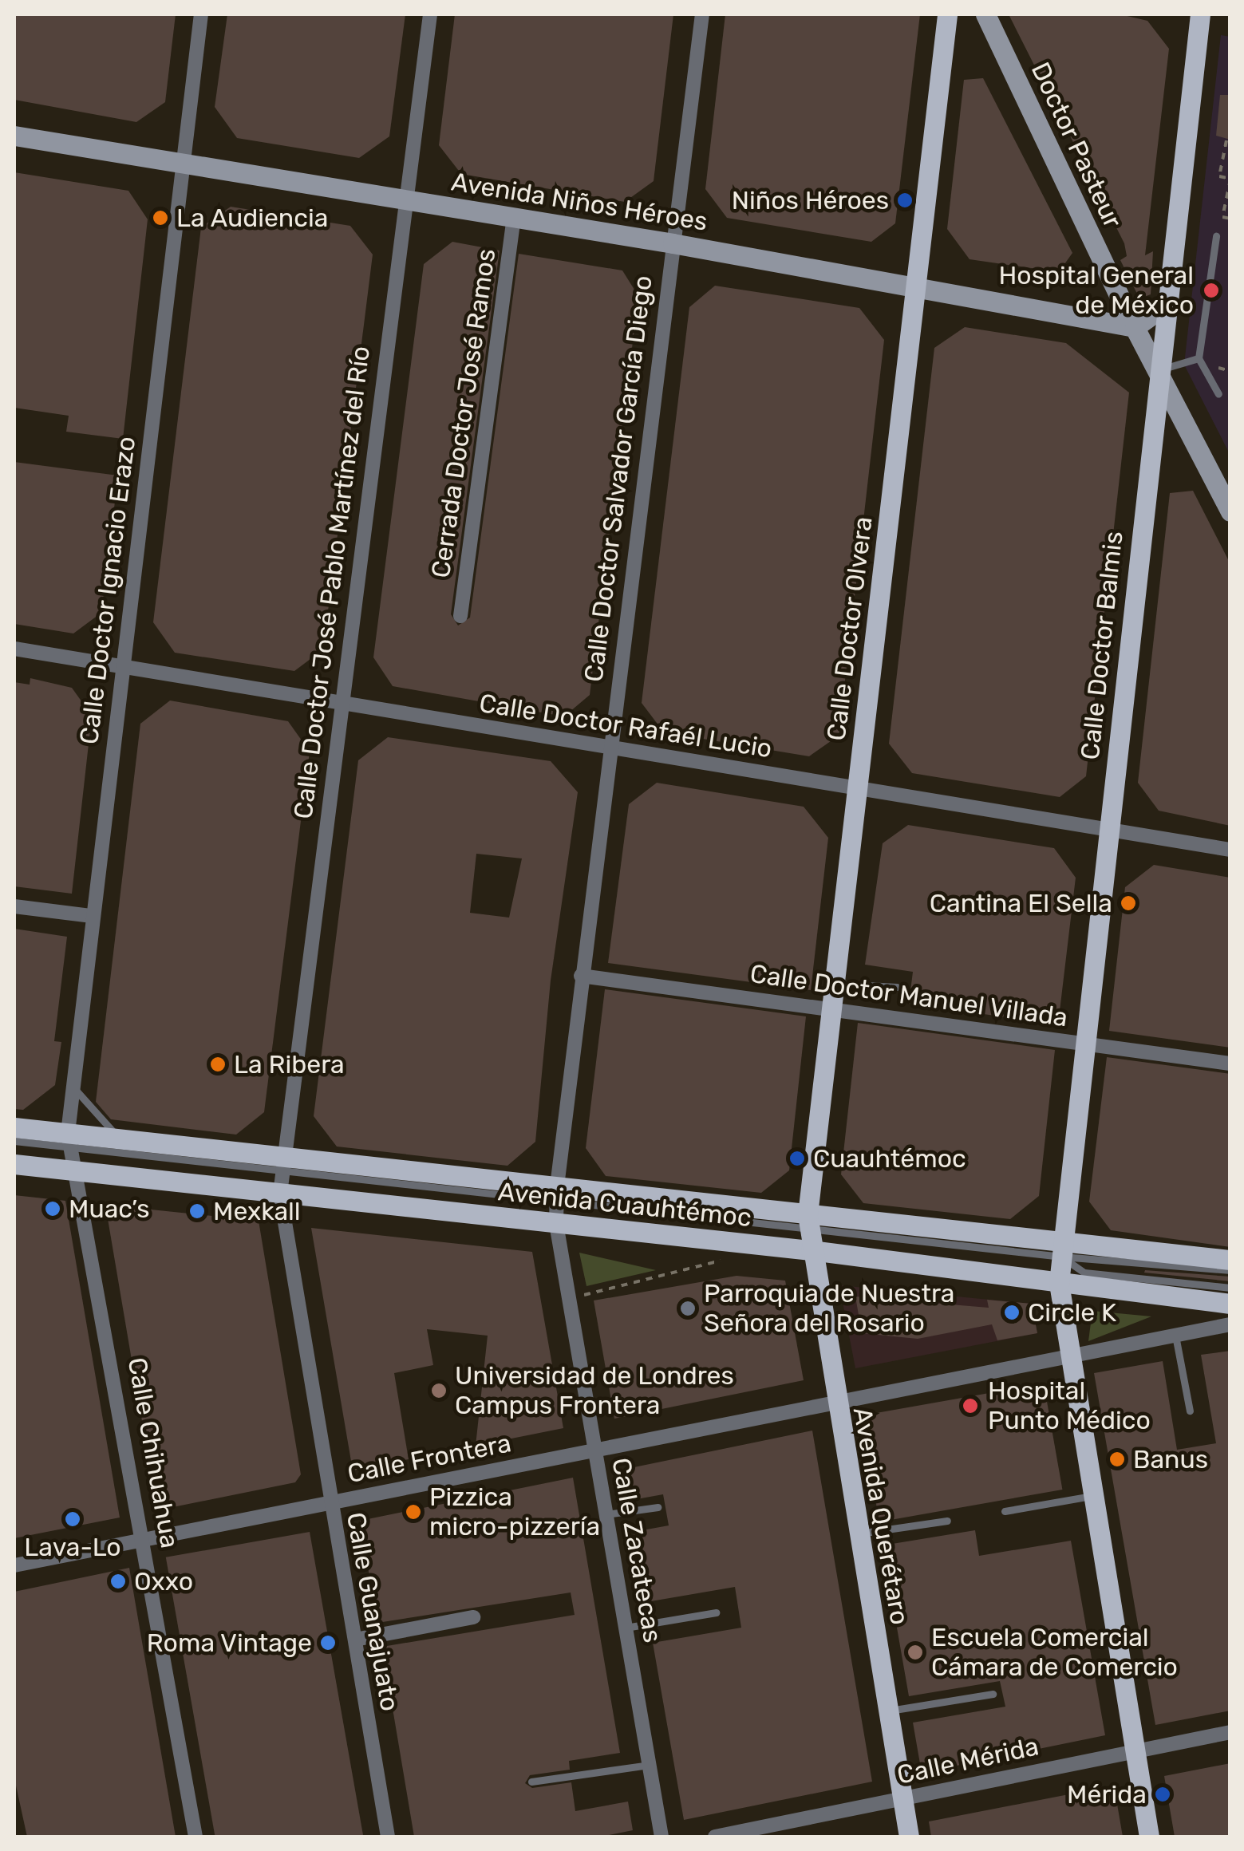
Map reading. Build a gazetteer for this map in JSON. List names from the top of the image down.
{
  "streets": {
    "main road": [
      "Doctor Pasteur",
      "Avenida Niños Héroes",
      "Calle Doctor Olvera",
      "Calle Doctor Balmis",
      "Avenida Cuauhtémoc",
      "Avenida Querétaro"
    ],
    "street": [
      "Cerrada Doctor José Ramos",
      "Calle Doctor Salvador García Diego",
      "Calle Doctor José Pablo Martínez del Río",
      "Calle Doctor Ignacio Erazo",
      "Calle Doctor Rafaél Lucio",
      "Calle Doctor Manuel Villada",
      "Calle Chihuahua",
      "Calle Frontera",
      "Calle Zacatecas",
      "Calle Guanajuato",
      "Calle Mérida"
    ]
  },
  "crossings": [
    ["Doctor Pasteur", "Avenida Niños Héroes"],
    ["Doctor Pasteur", "Calle Doctor Balmis"],
    ["Avenida Niños Héroes", "Cerrada Doctor José Ramos"],
    ["Avenida Niños Héroes", "Calle Doctor Salvador García Diego"],
    ["Avenida Niños Héroes", "Calle Doctor José Pablo Martínez del Río"],
    ["Avenida Niños Héroes", "Calle Doctor Ignacio Erazo"],
    ["Avenida Niños Héroes", "Calle Doctor Olvera"],
    ["Calle Doctor Salvador García Diego", "Calle Doctor Rafaél Lucio"],
    ["Calle Doctor Salvador García Diego", "Calle Doctor Manuel Villada"],
    ["Calle Doctor Salvador García Diego", "Avenida Cuauhtémoc"],
    ["Calle Doctor Salvador García Diego", "Calle Zacatecas"],
    ["Calle Doctor José Pablo Martínez del Río", "Calle Doctor Rafaél Lucio"],
    ["Calle Doctor José Pablo Martínez del Río", "Avenida Cuauhtémoc"],
    ["Calle Doctor José Pablo Martínez del Río", "Calle Guanajuato"],
    ["Calle Doctor Ignacio Erazo", "Calle Doctor Rafaél Lucio"],
    ["Calle Doctor Ignacio Erazo", "Avenida Cuauhtémoc"],
    ["Calle Doctor Ignacio Erazo", "Calle Chihuahua"],
    ["Calle Doctor Olvera", "Calle Doctor Rafaél Lucio"],
    ["Calle Doctor Olvera", "Calle Doctor Manuel Villada"],
    ["Calle Doctor Olvera", "Avenida Cuauhtémoc"],
    ["Calle Doctor Olvera", "Avenida Querétaro"],
    ["Calle Doctor Balmis", "Calle Doctor Rafaél Lucio"],
    ["Calle Doctor Balmis", "Calle Doctor Manuel Villada"],
    ["Calle Doctor Balmis", "Avenida Cuauhtémoc"],
    ["Calle Doctor Balmis", "Calle Frontera"],
    ["Calle Doctor Balmis", "Calle Mérida"],
    ["Avenida Cuauhtémoc", "Calle Chihuahua"],
    ["Avenida Cuauhtémoc", "Avenida Querétaro"],
    ["Avenida Cuauhtémoc", "Calle Zacatecas"],
    ["Avenida Cuauhtémoc", "Calle Guanajuato"],
    ["Calle Chihuahua", "Calle Frontera"],
    ["Calle Frontera", "Avenida Querétaro"],
    ["Calle Frontera", "Calle Zacatecas"],
    ["Calle Frontera", "Calle Guanajuato"],
    ["Avenida Querétaro", "Calle Mérida"]
  ],
  "places": [
    "Niños Héroes",
    "La Audiencia",
    "Hospital General de México",
    "Cantina El Sella",
    "La Ribera",
    "Cuauhtémoc",
    "Muac’s",
    "Mexkall",
    "Parroquia de Nuestra Señora del Rosario",
    "Circle K",
    "Universidad de Londres Campus Frontera",
    "Hospital Punto Médico",
    "Banus",
    "Pizzica micro-pizzería",
    "Lava-Lo",
    "Oxxo",
    "Roma Vintage",
    "Escuela Comercial Cámara de Comercio",
    "Mérida"
  ]
}
